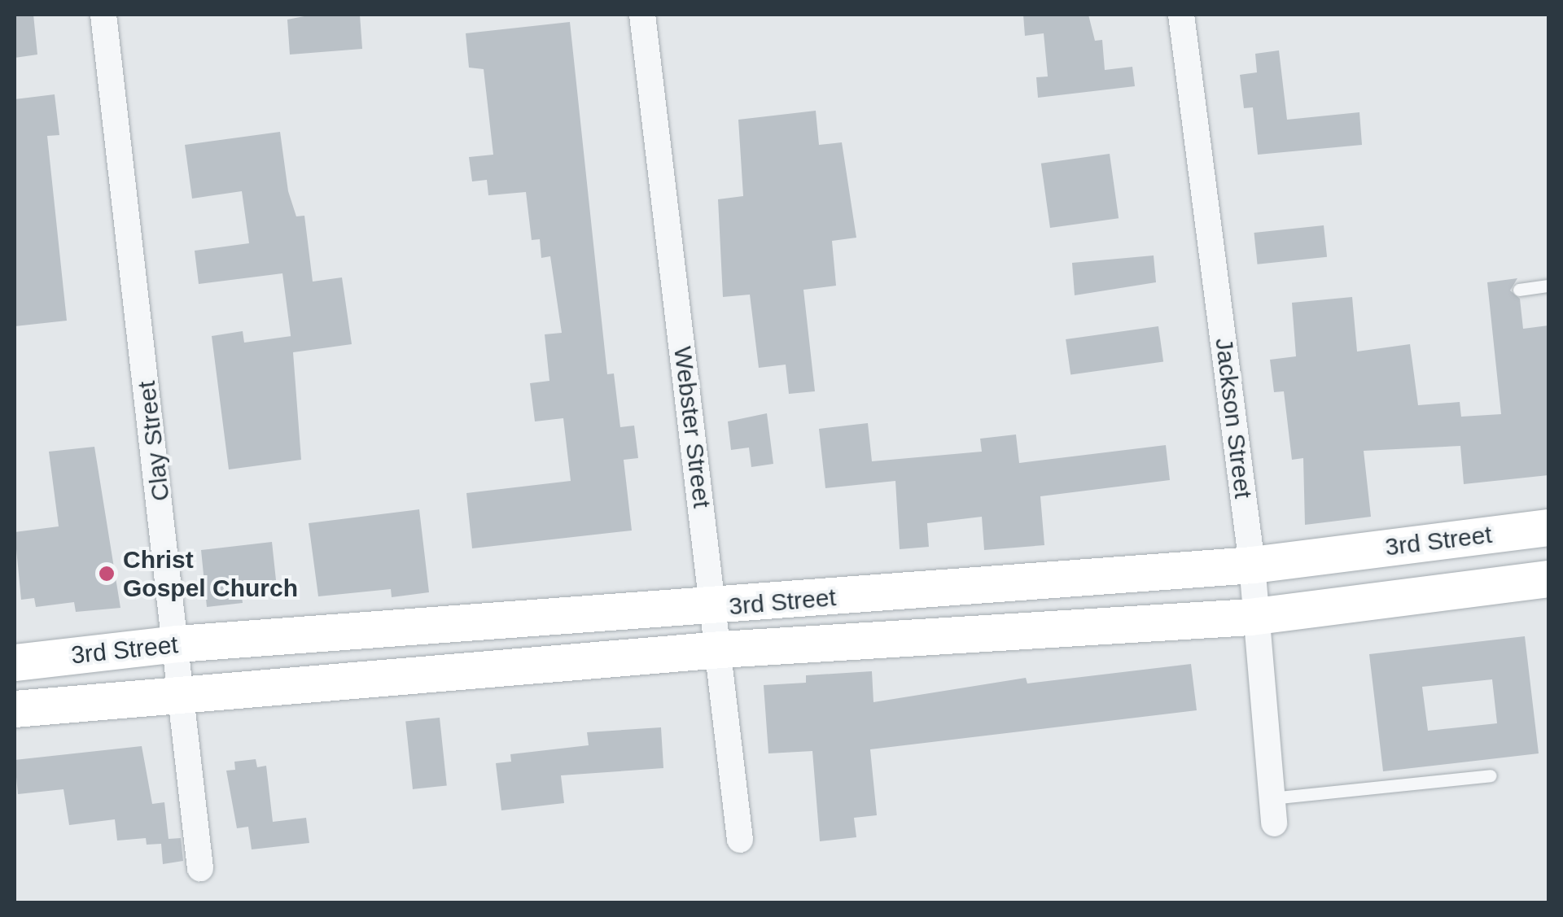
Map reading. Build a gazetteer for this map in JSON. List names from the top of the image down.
{
  "streets": {
    "main road": ["3rd Street"],
    "street": ["Jackson Street", "Webster Street", "Clay Street"]
  },
  "crossings": [
    ["Jackson Street", "3rd Street"],
    ["Webster Street", "3rd Street"],
    ["Clay Street", "3rd Street"]
  ],
  "places": ["Christ Gospel Church"]
}
